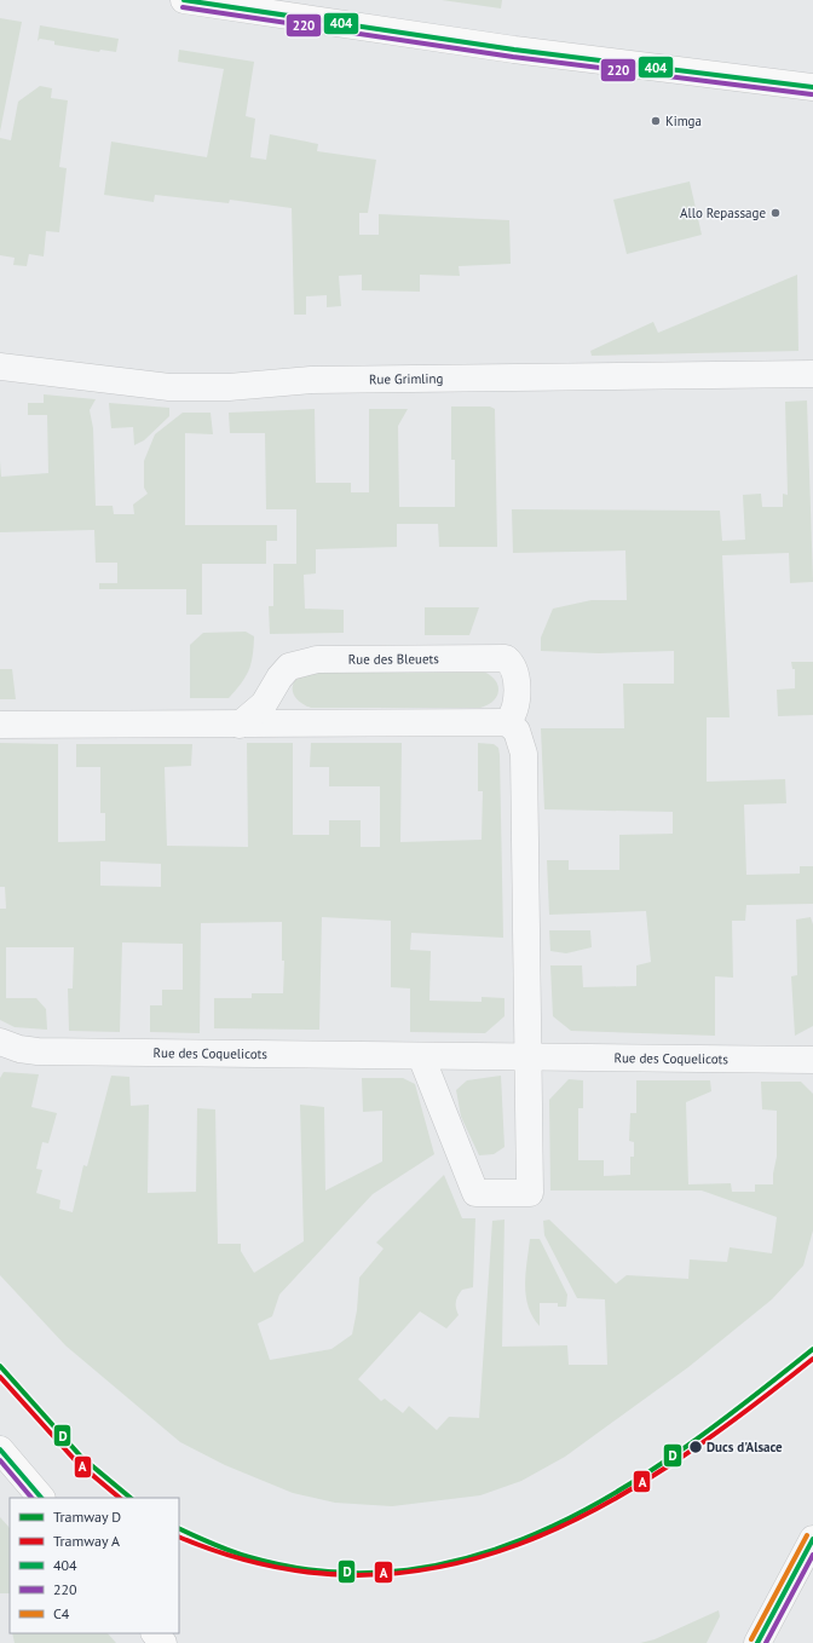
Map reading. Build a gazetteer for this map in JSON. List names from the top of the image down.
{
  "streets": {
    "street": ["Rue Grimling", "Rue des Bleuets", "Rue des Coquelicots"]
  },
  "places": ["Kimga", "Allo Repassage", "Ducs d'Alsace"],
  "lines": [
    "transit line 404",
    "transit line 220",
    "tram line D",
    "tram line A",
    "transit line C4"
  ],
  "legend": [
    "Tramway D",
    "Tramway A",
    "404",
    "220",
    "C4"
  ]
}
